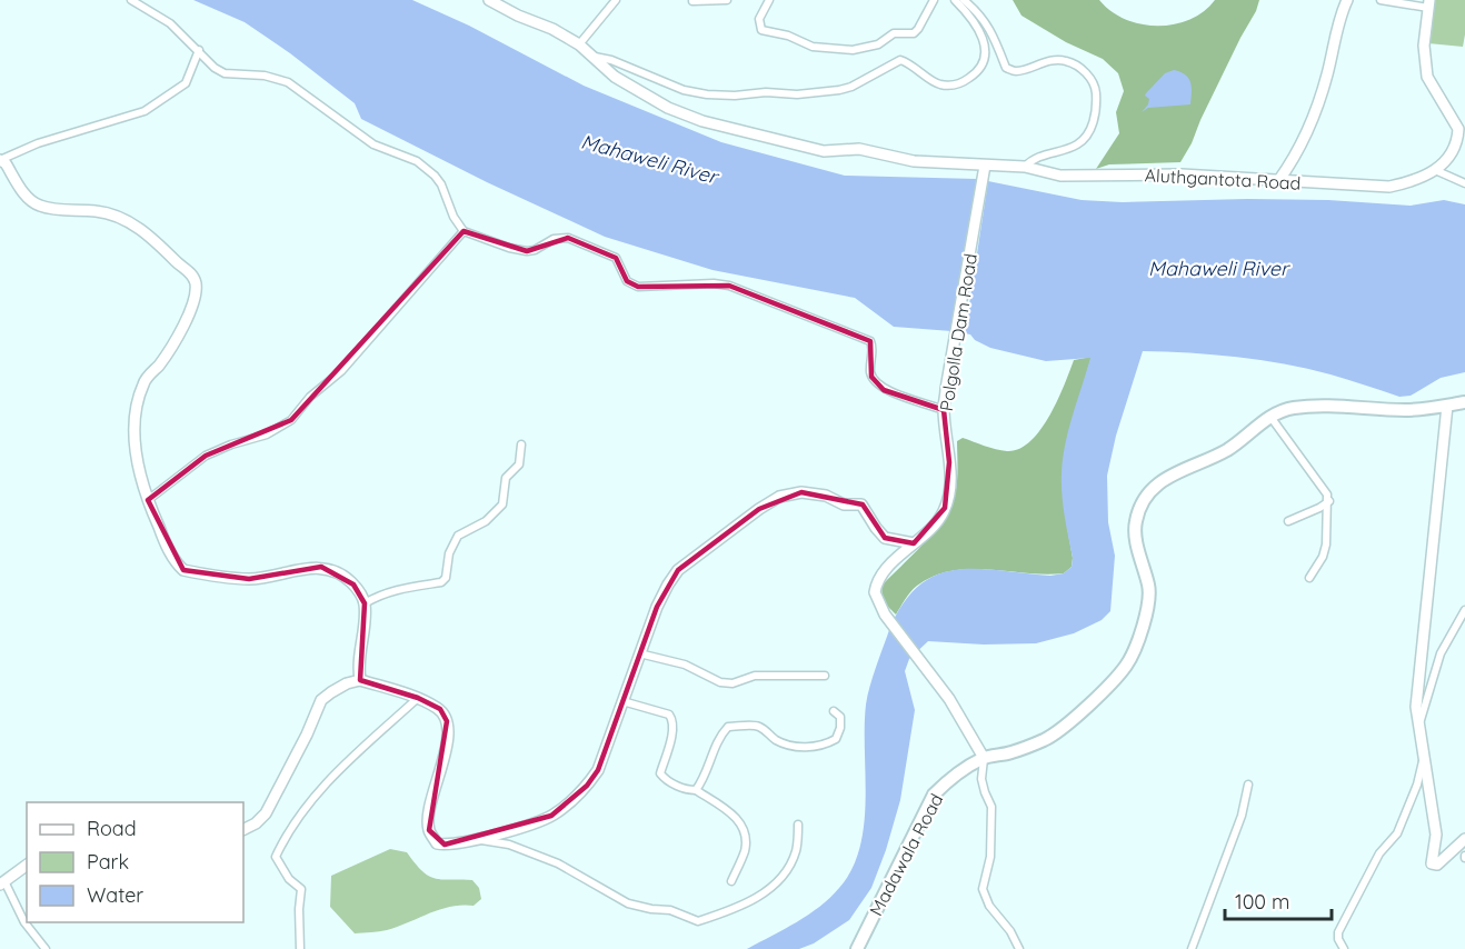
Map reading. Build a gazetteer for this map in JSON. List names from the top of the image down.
{
  "streets": {
    "main road": ["Madawala Road"],
    "street": ["Aluthgantota Road", "Polgolla Dam Road"]
  },
  "crossings": [
    ["Aluthgantota Road", "Polgolla Dam Road"],
    ["Polgolla Dam Road", "Madawala Road"]
  ],
  "water": ["Mahaweli River"],
  "legend": ["Road", "Park", "Water"],
  "scale_bar": "100 m"
}
